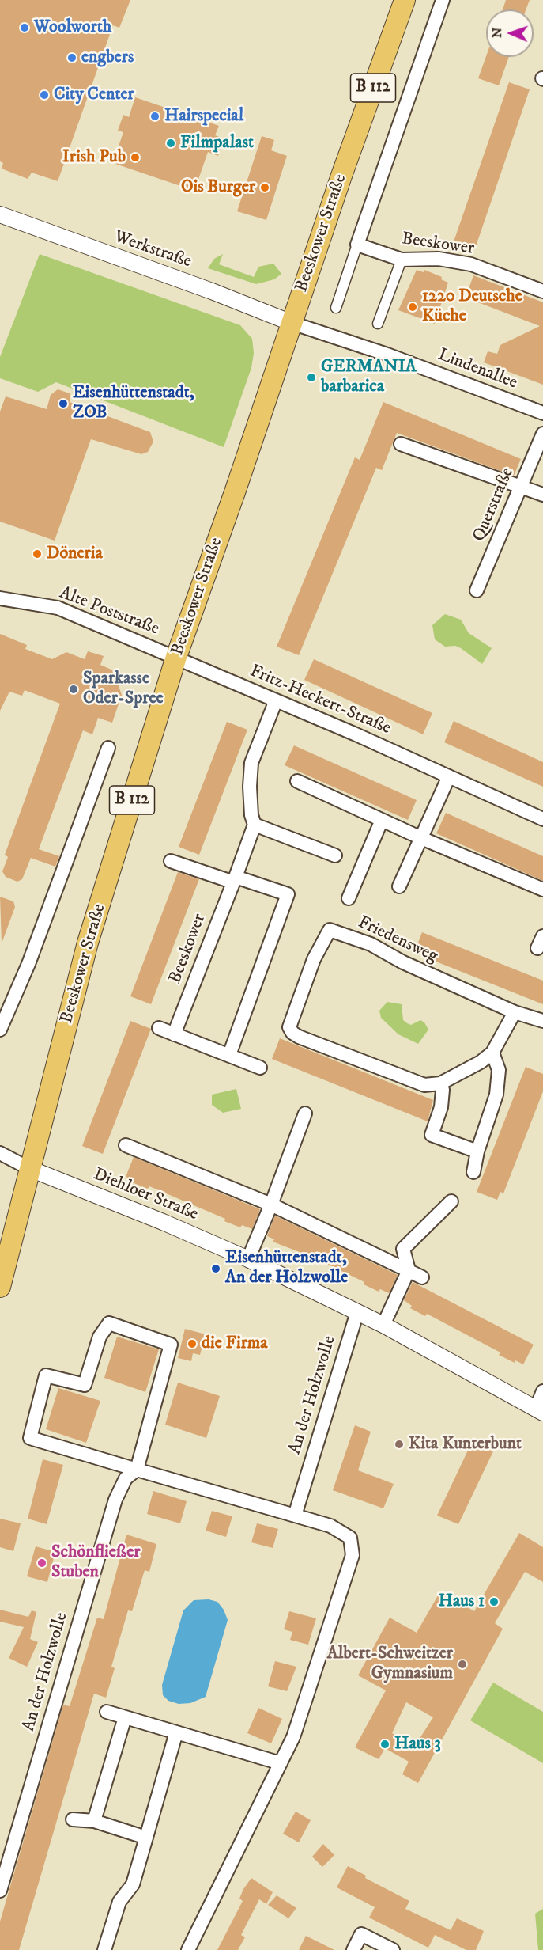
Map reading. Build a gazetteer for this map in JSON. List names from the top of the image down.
{
  "streets": {
    "main road": ["B 112", "Beeskower Straße"],
    "street": [
      "Beeskower",
      "Werkstraße",
      "Lindenallee",
      "Querstraße",
      "Alte Poststraße",
      "Fritz-Heckert-Straße",
      "Friedensweg",
      "Diehloer Straße",
      "An der Holzwolle"
    ]
  },
  "crossings": [
    ["Beeskower Straße", "Werkstraße"],
    ["Beeskower Straße", "Lindenallee"],
    ["Beeskower Straße", "Alte Poststraße"],
    ["Beeskower Straße", "Fritz-Heckert-Straße"],
    ["Beeskower Straße", "Diehloer Straße"],
    ["Werkstraße", "Lindenallee"],
    ["Alte Poststraße", "Fritz-Heckert-Straße"],
    ["Diehloer Straße", "An der Holzwolle"]
  ],
  "places": [
    "Woolworth",
    "engbers",
    "City Center",
    "Hairspecial",
    "Filmpalast",
    "Irish Pub",
    "Ois Burger",
    "1220 Deutsche Küche",
    "GERMANIA barbarica",
    "Eisenhüttenstadt, ZOB",
    "Döneria",
    "Sparkasse Oder-Spree",
    "Eisenhüttenstadt, An der Holzwolle",
    "die Firma",
    "Kita Kunterbunt",
    "Schönfließer Stuben",
    "Haus 1",
    "Albert-Schweitzer Gymnasium",
    "Haus 3"
  ],
  "north": "left"
}
